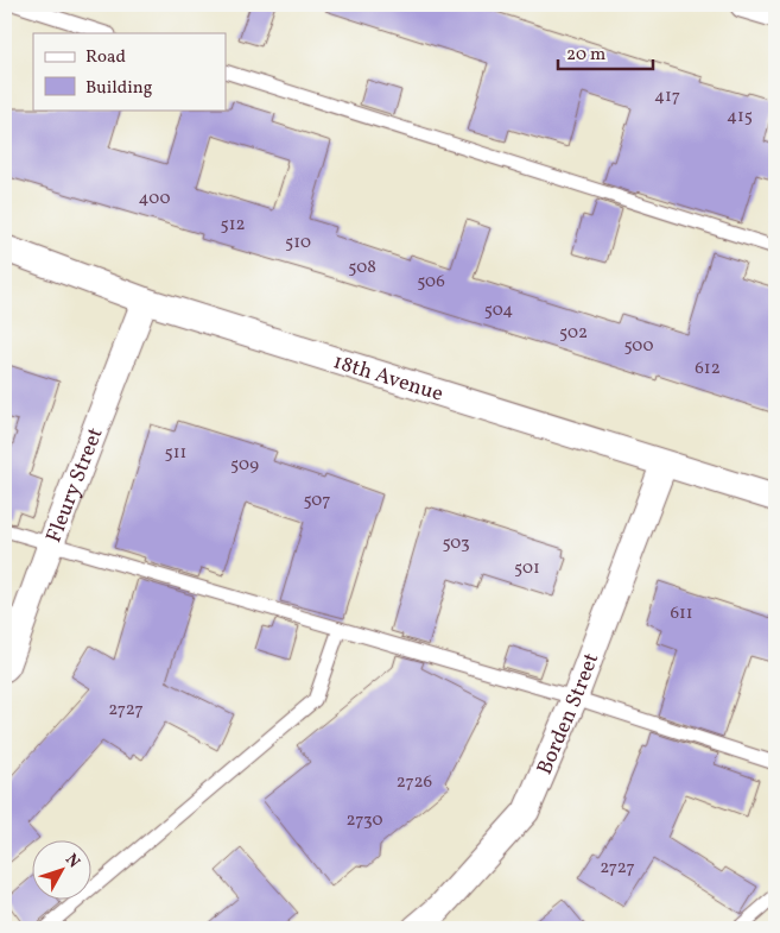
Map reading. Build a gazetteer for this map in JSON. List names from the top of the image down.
{
  "streets": {
    "street": ["18th Avenue", "Fleury Street", "Borden Street"]
  },
  "crossings": [
    ["18th Avenue", "Fleury Street"],
    ["18th Avenue", "Borden Street"]
  ],
  "house_numbers": [
    "417",
    "415",
    "400",
    "512",
    "510",
    "508",
    "506",
    "504",
    "502",
    "500",
    "612",
    "511",
    "509",
    "507",
    "503",
    "501",
    "611",
    "2727",
    "2726",
    "2730",
    "2727"
  ],
  "legend": ["Road", "Building"],
  "scale_bar": "20 m",
  "north": "top right"
}
